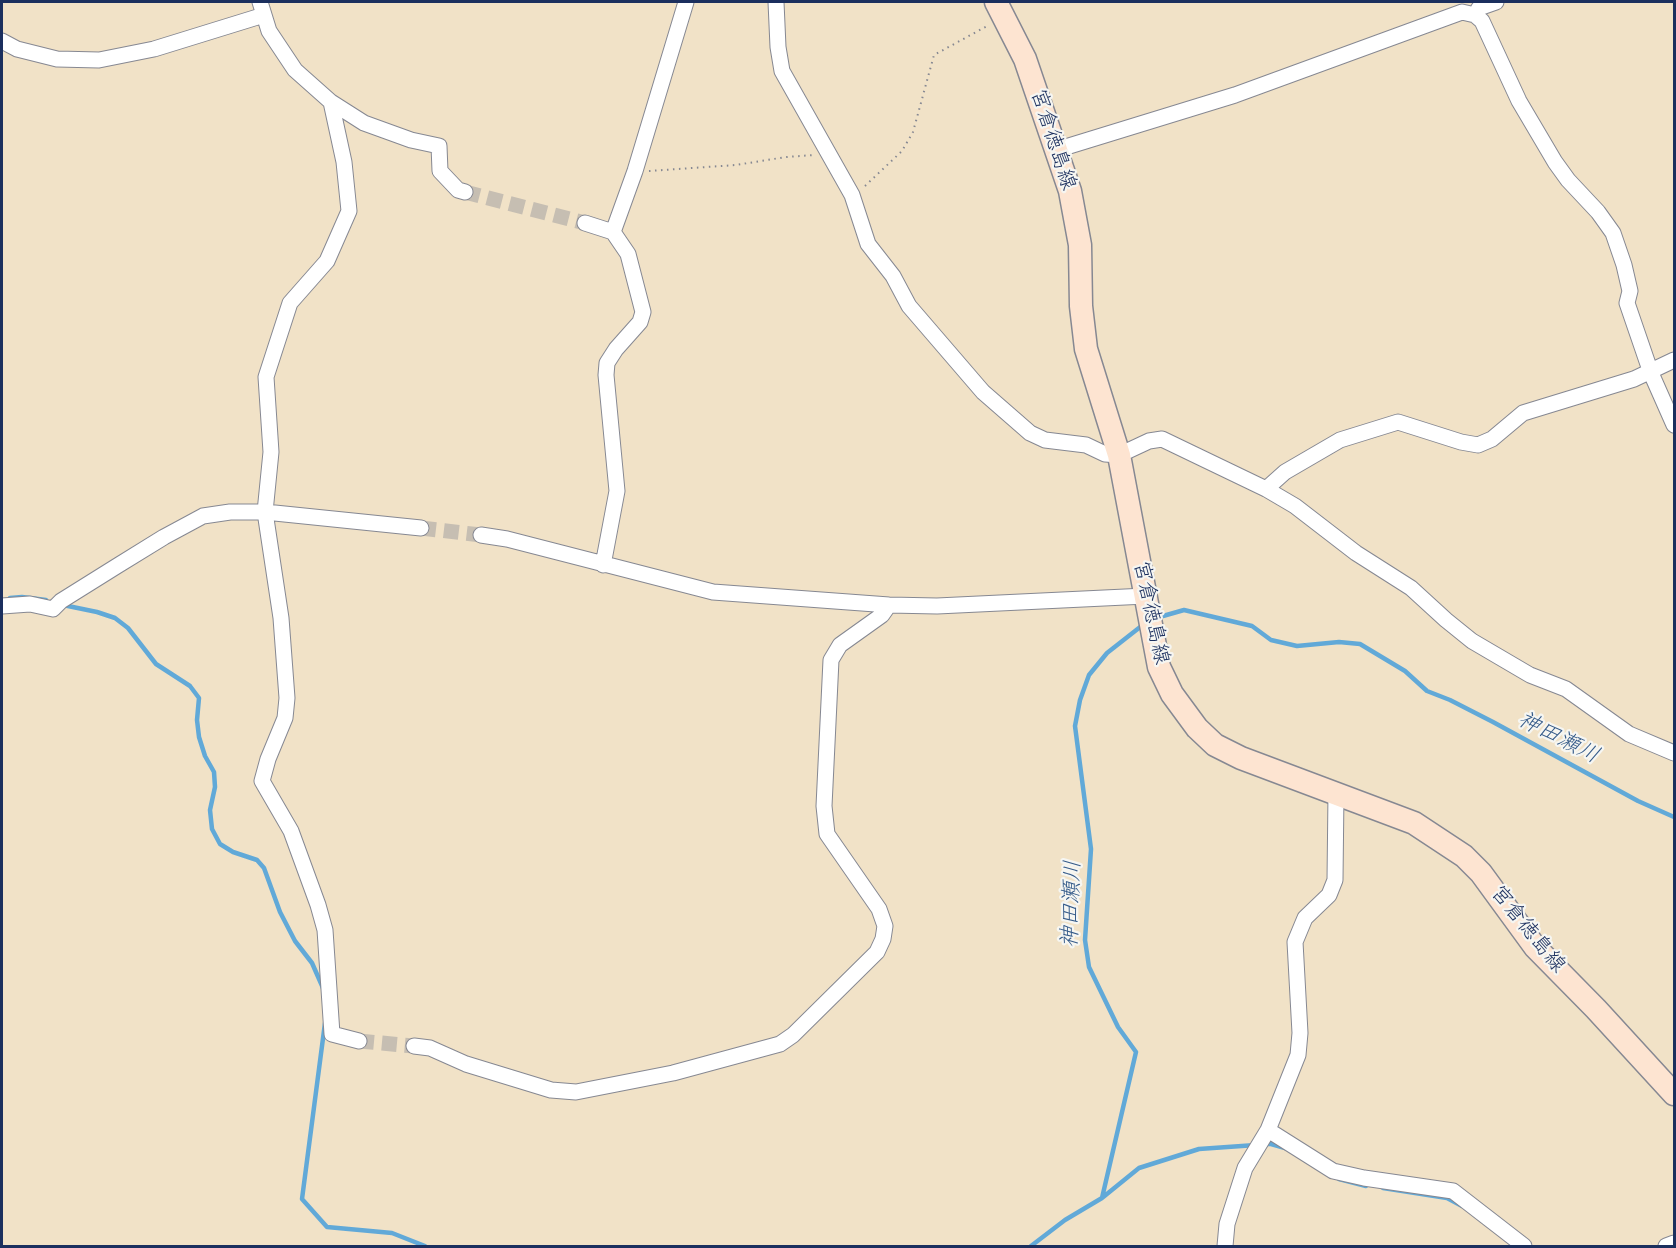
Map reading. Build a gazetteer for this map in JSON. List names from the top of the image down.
{
  "streets": {
    "main road": ["宮倉徳島線"]
  },
  "water": ["神田瀬川"]
}
